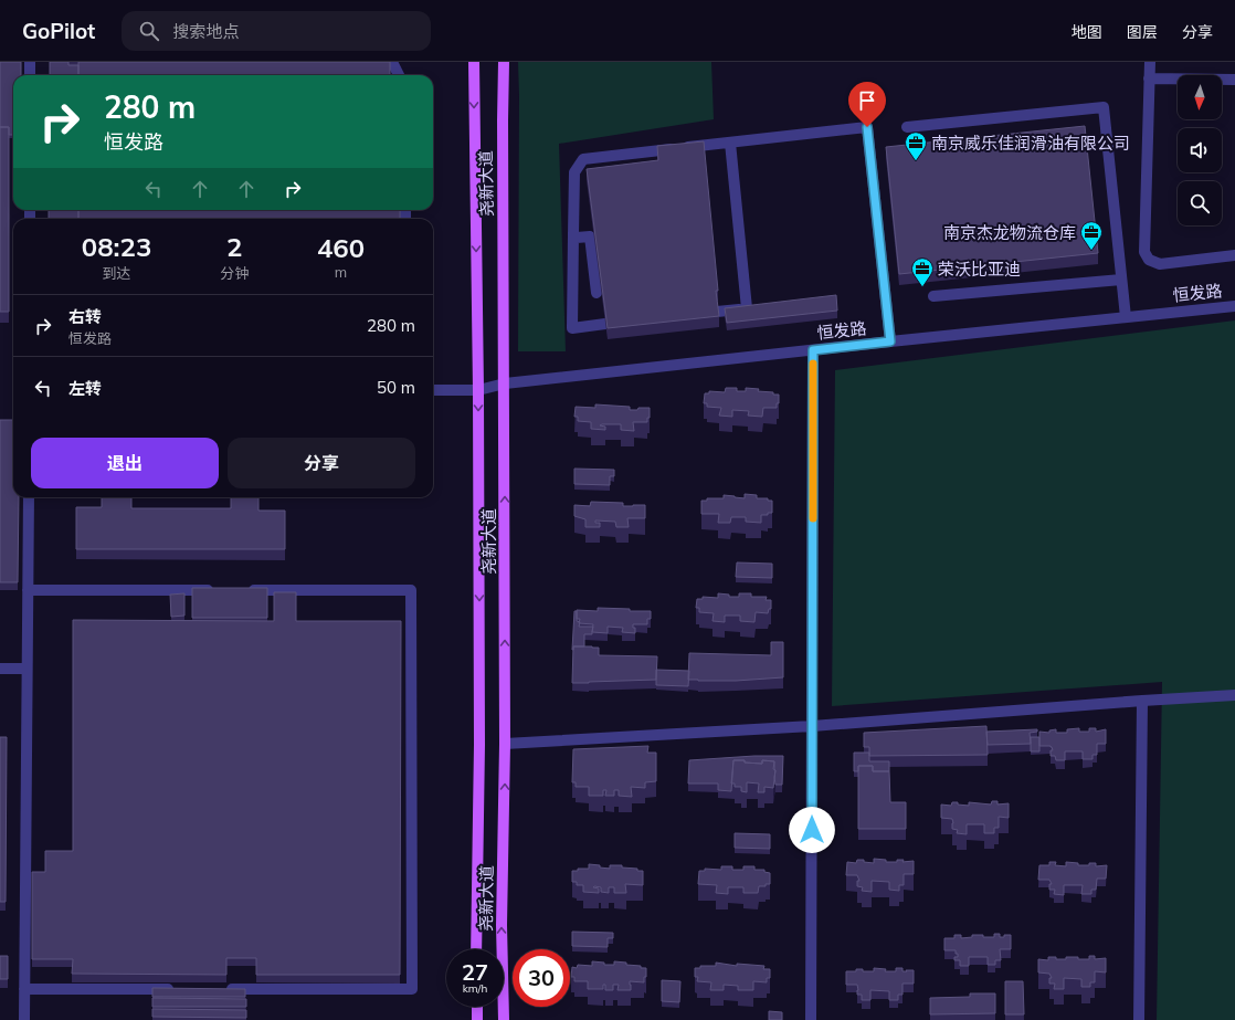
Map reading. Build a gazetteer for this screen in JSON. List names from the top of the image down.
{
  "streets": {
    "main road": ["尧新大道"],
    "street": ["恒发路"]
  },
  "crossings": [
    ["尧新大道", "恒发路"]
  ],
  "places": {
    "office": ["南京威乐佳润滑油有限公司", "南京杰龙物流仓库", "荣沃比亚迪"]
  },
  "north": "bottom",
  "page": {
    "header": "GoPilot",
    "search": "搜索地点",
    "nav": ["地图", "图层", "分享"],
    "turn": ["280 m", "恒发路"],
    "eta": [
      "08:23",
      "到达",
      "2",
      "分钟",
      "460",
      "m"
    ],
    "list": [
      {
        "name": "右转",
        "note": "恒发路",
        "value": "280 m"
      },
      {
        "name": "左转",
        "value": "50 m"
      }
    ],
    "buttons": ["退出", "分享"],
    "speed": "27 km/h",
    "limit": "30"
  }
}
